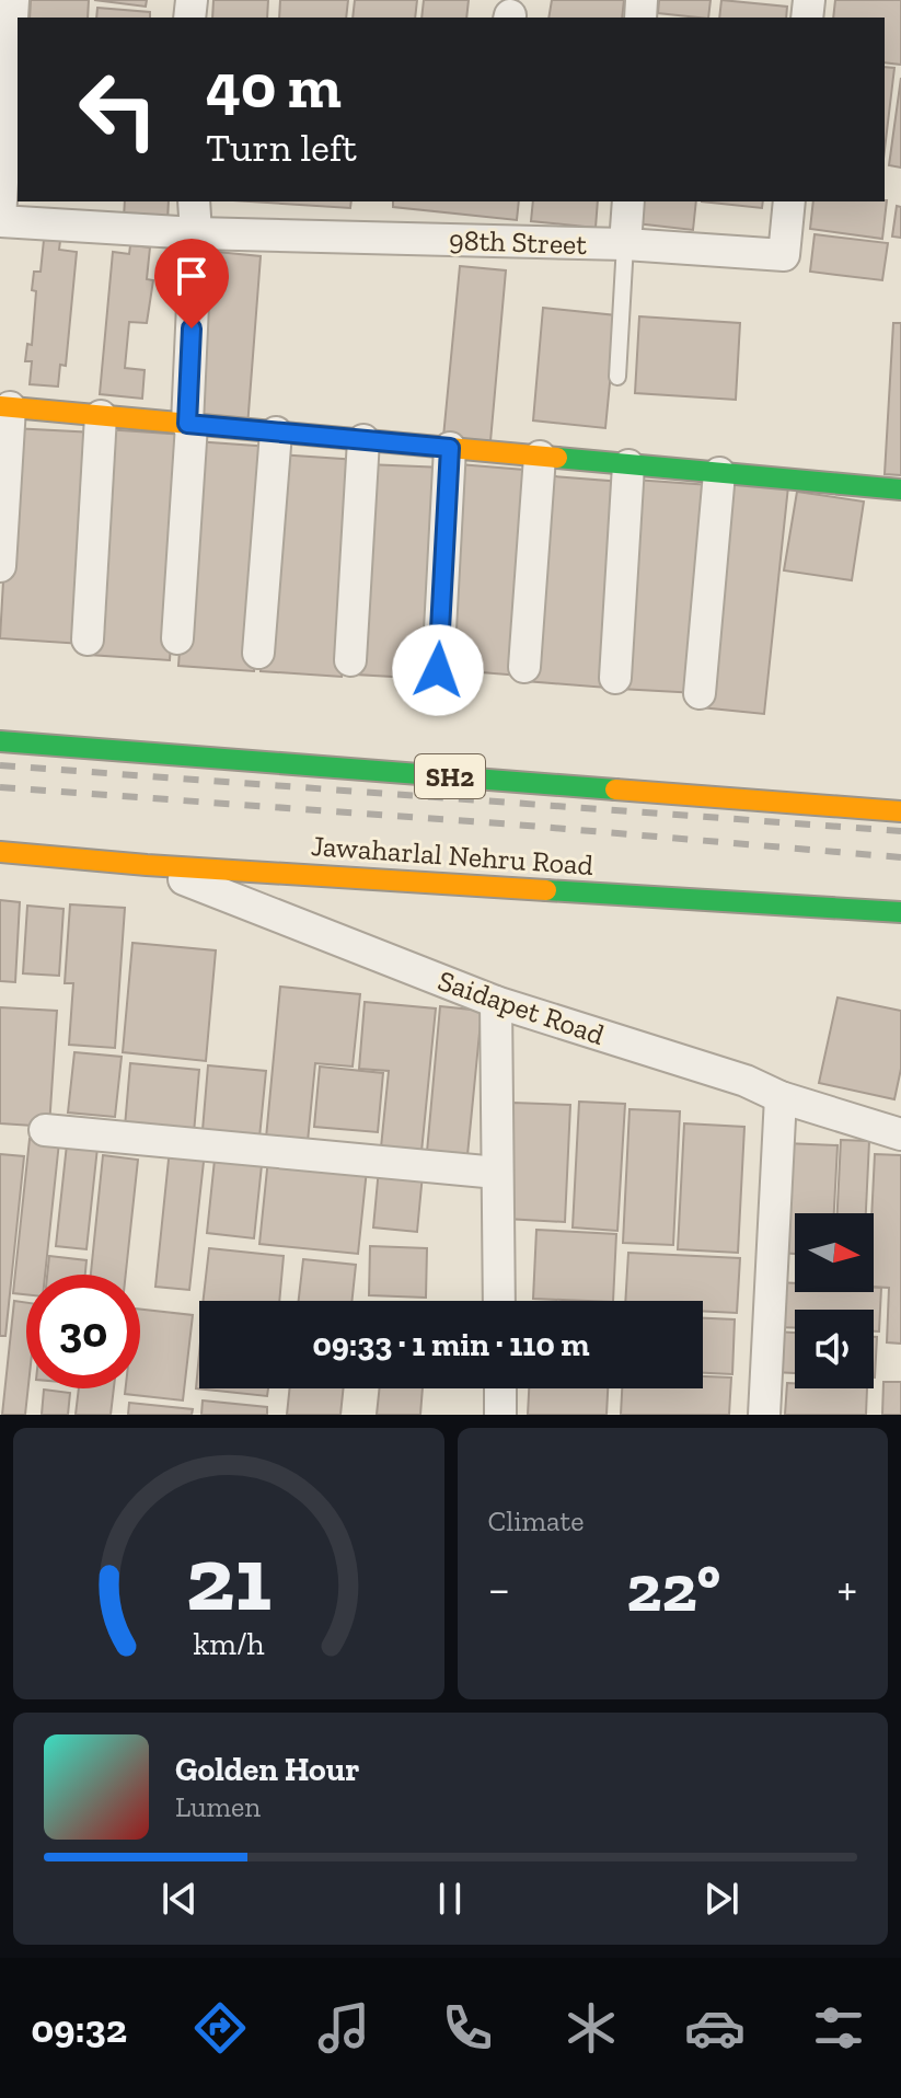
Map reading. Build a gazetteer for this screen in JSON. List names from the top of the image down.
{
  "streets": {
    "main road": ["SH2", "Jawaharlal Nehru Road"],
    "street": ["98th Street", "Saidapet Road"]
  },
  "crossings": [
    ["Jawaharlal Nehru Road", "Saidapet Road"]
  ],
  "north": "right",
  "page": {
    "turn": ["40 m", "Turn left"],
    "limit": "30",
    "trip": "09:33 · 1 min · 110 m",
    "tile": "Climate",
    "heat": ["−", "22°", "+"],
    "song": ["Golden Hour", "Lumen"],
    "tabs": "09:32",
    "gauge": ["21", "km/h"]
  }
}
